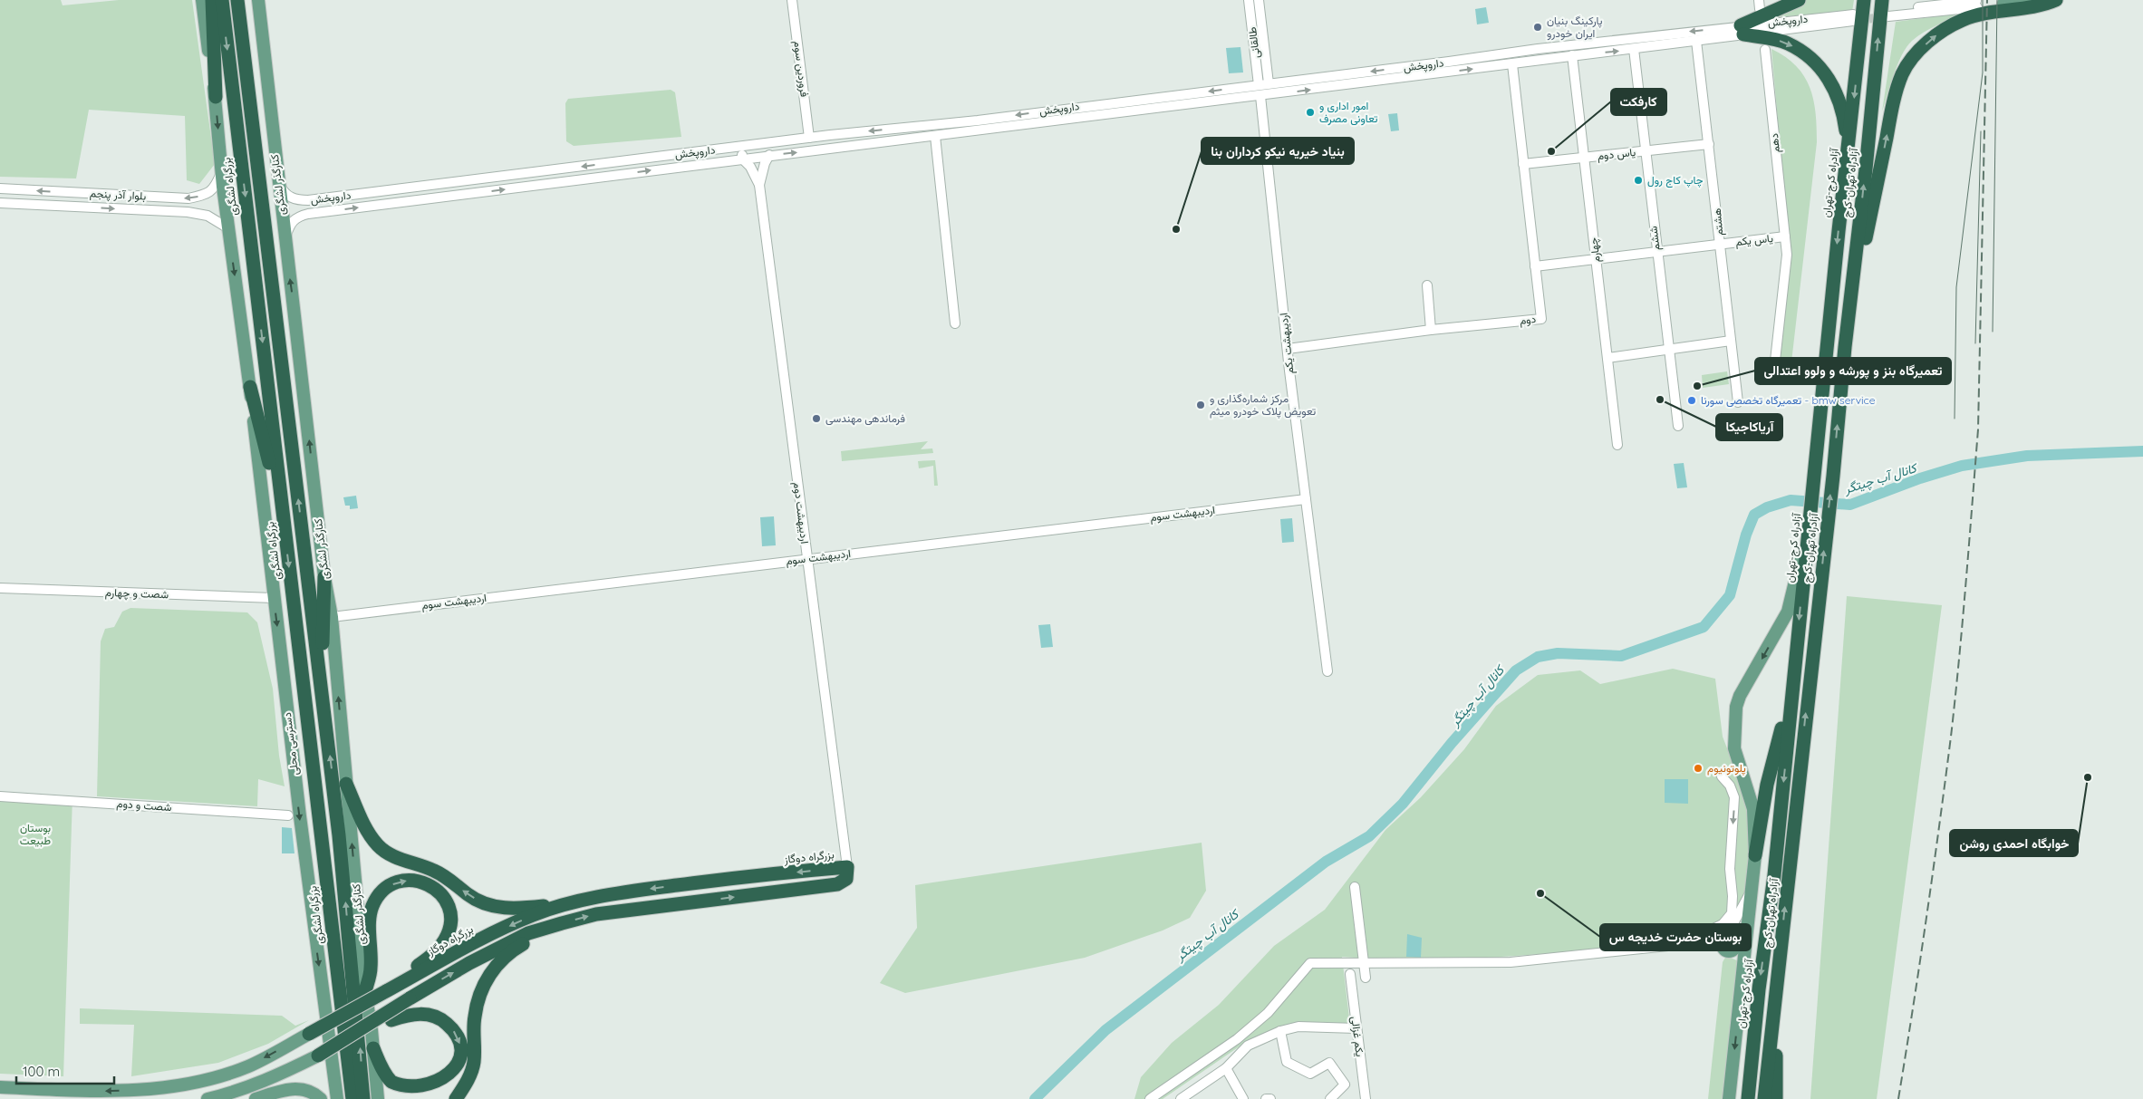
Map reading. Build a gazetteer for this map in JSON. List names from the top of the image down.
{
  "streets": {
    "highway": [
      "آزادراه کرج-تهران",
      "آزادراه تهران-کرج",
      "بزرگراه لشگری",
      "بزرگراه دوگاز"
    ],
    "main road": ["کنارگذر لشگری", "دسترسی محلی"],
    "street": [
      "داروپخش",
      "طالقانی",
      "فروردین سوم",
      "دهم",
      "یاس دوم",
      "بلوار آذر پنجم",
      "هشتم",
      "ششم",
      "یاس یکم",
      "چهارم",
      "دوم",
      "اردیبهشت یکم",
      "اردیبهشت دوم",
      "اردیبهشت سوم",
      "شصت و چهارم",
      "شصت و دوم",
      "یکم غزالی"
    ]
  },
  "crossings": [
    ["داروپخش", "طالقانی"],
    ["داروپخش", "فروردین سوم"],
    ["داروپخش", "کنارگذر لشگری"],
    ["داروپخش", "هشتم"],
    ["داروپخش", "ششم"],
    ["داروپخش", "چهارم"],
    ["داروپخش", "دوم"],
    ["داروپخش", "اردیبهشت یکم"],
    ["داروپخش", "اردیبهشت دوم"],
    ["دهم", "یاس یکم"],
    ["یاس دوم", "هشتم"],
    ["یاس دوم", "ششم"],
    ["یاس دوم", "چهارم"],
    ["یاس دوم", "دوم"],
    ["کنارگذر لشگری", "اردیبهشت سوم"],
    ["هشتم", "یاس یکم"],
    ["ششم", "یاس یکم"],
    ["یاس یکم", "چهارم"],
    ["یاس یکم", "دوم"],
    ["دوم", "اردیبهشت یکم"],
    ["اردیبهشت یکم", "اردیبهشت سوم"],
    ["اردیبهشت دوم", "اردیبهشت سوم"],
    ["اردیبهشت دوم", "بزرگراه دوگاز"],
    ["شصت و چهارم", "دسترسی محلی"]
  ],
  "one_way": [
    "آزادراه کرج-تهران",
    "آزادراه تهران-کرج",
    "کنارگذر لشگری",
    "دسترسی محلی"
  ],
  "water": ["کانال آب چیتگر"],
  "parks": ["بوستان طبیعت"],
  "places": [
    "پارکینگ بنیان ایران خودرو",
    "امور اداری و تعاونی مصرف",
    "کارفکت",
    "چاپ کاج رول",
    "بنیاد خیریه نیکو کرداران بنا",
    "تعمیرگاه بنز و پورشه و ولوو اعتدالی",
    "آریاکاجیکا",
    "تعمیرگاه تخصصی سورنا - bmw service",
    "مرکز شماره‌گذاری و تعویض پلاک خودرو میثم",
    "فرماندهی مهندسی",
    "پلوتونیوم",
    "خوابگاه احمدی روشن",
    "بوستان حضرت خدیجه س"
  ],
  "scale_bar": "100 m"
}
